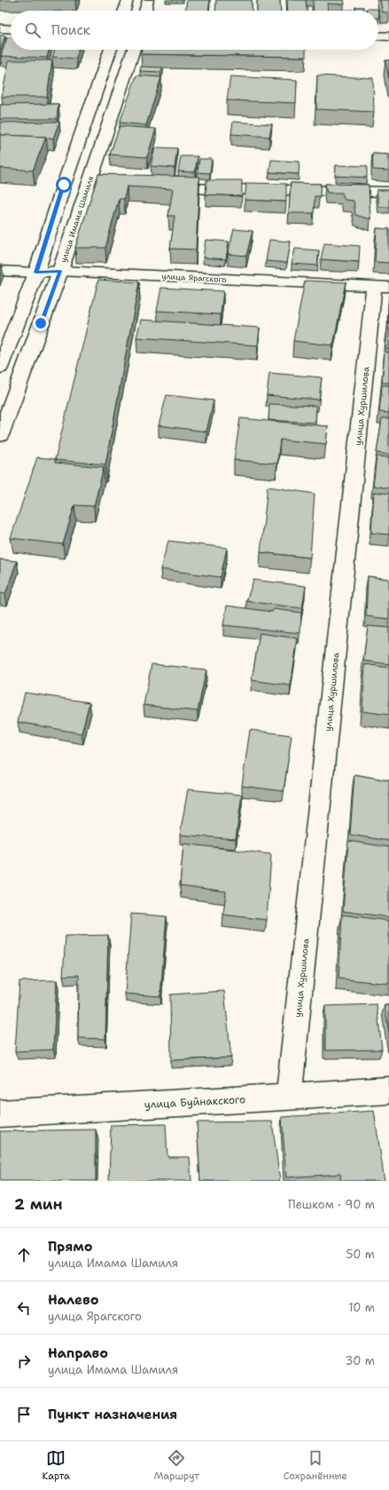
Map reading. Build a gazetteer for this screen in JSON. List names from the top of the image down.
{
  "streets": {
    "street": [
      "улица Имама Шамиля",
      "улица Ярагского",
      "улица Хуршилова",
      "улица Буйнакского"
    ]
  },
  "crossings": [
    ["улица Имама Шамиля", "улица Ярагского"],
    ["улица Ярагского", "улица Хуршилова"],
    ["улица Хуршилова", "улица Буйнакского"]
  ],
  "page": {
    "search": "Поиск",
    "heading": ["2 мин", "Пешком · 90 m"],
    "list": [
      ["Прямо", "улица Имама Шамиля", "50 m"],
      ["Налево", "улица Ярагского", "10 m"],
      ["Направо", "улица Имама Шамиля", "30 m"],
      "Пункт назначения"
    ],
    "nav": ["Карта", "Маршрут", "Сохранённые"]
  }
}
